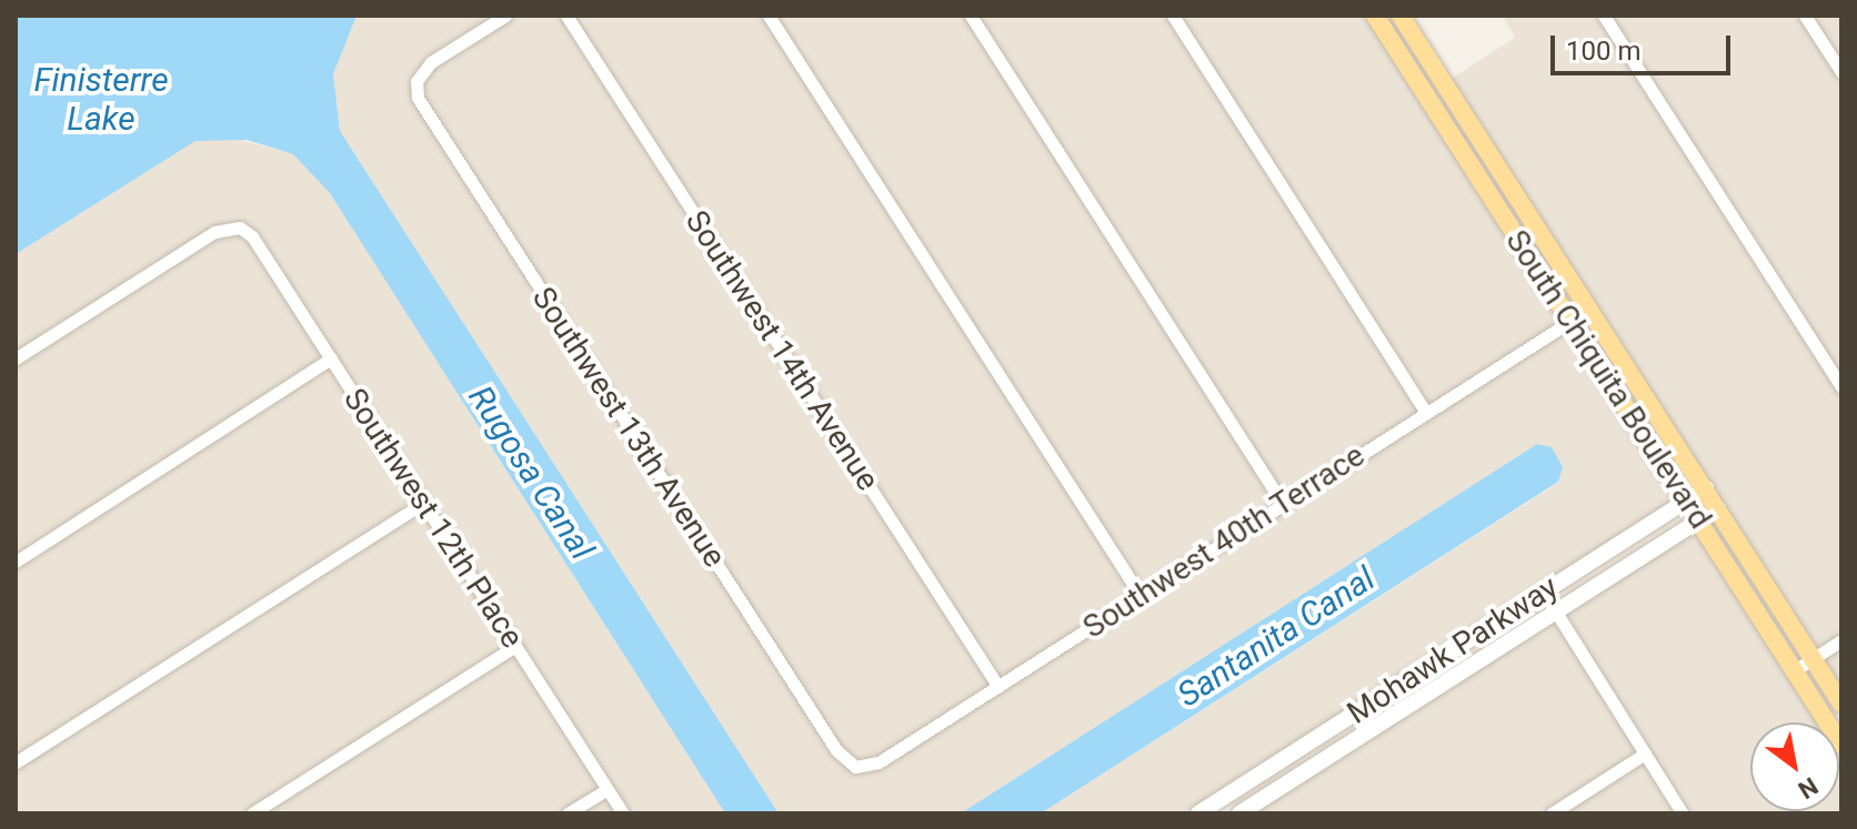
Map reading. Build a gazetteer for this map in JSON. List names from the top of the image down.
{
  "streets": {
    "main road": ["South Chiquita Boulevard"],
    "street": [
      "Southwest 14th Avenue",
      "Southwest 13th Avenue",
      "Southwest 12th Place",
      "Southwest 40th Terrace",
      "Mohawk Parkway"
    ]
  },
  "crossings": [
    ["Southwest 14th Avenue", "Southwest 40th Terrace"],
    ["South Chiquita Boulevard", "Southwest 40th Terrace"],
    ["South Chiquita Boulevard", "Mohawk Parkway"],
    ["Southwest 13th Avenue", "Southwest 40th Terrace"]
  ],
  "water": ["Finisterre Lake", "Rugosa Canal", "Santanita Canal"],
  "scale_bar": "100 m",
  "north": "bottom right"
}
